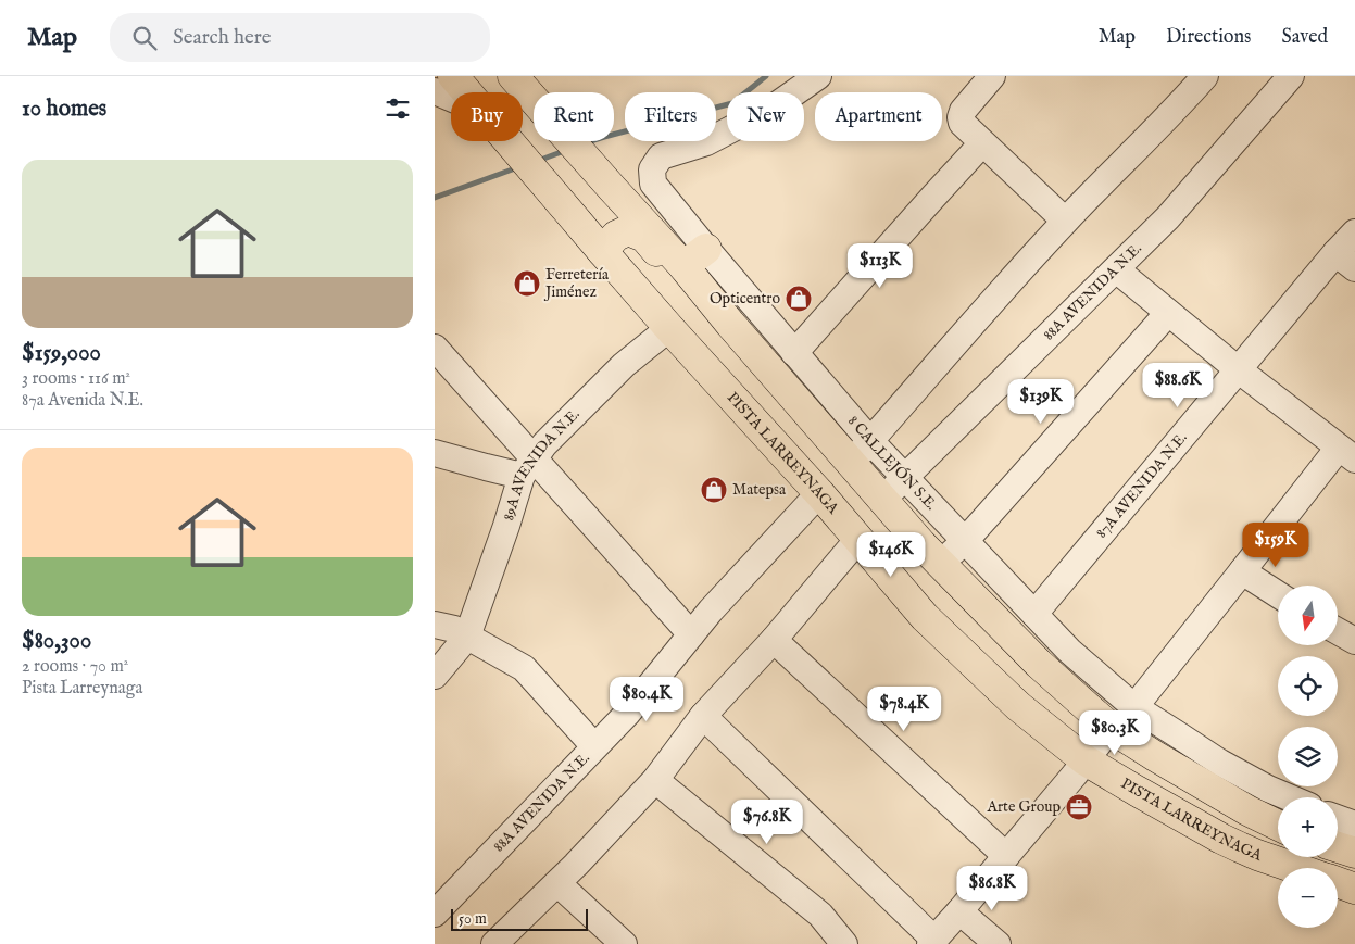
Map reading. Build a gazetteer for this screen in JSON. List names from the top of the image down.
{
  "streets": {
    "main road": ["PISTA LARREYNAGA"],
    "street": [
      "88A AVENIDA N.E.",
      "8 CALLEJÓN S.E.",
      "89A AVENIDA N.E.",
      "87A AVENIDA N.E."
    ]
  },
  "crossings": [
    ["88A AVENIDA N.E.", "PISTA LARREYNAGA"],
    ["88A AVENIDA N.E.", "8 CALLEJÓN S.E."],
    ["PISTA LARREYNAGA", "89A AVENIDA N.E."],
    ["8 CALLEJÓN S.E.", "87A AVENIDA N.E."]
  ],
  "places": {
    "shop": ["Ferretería Jiménez", "Opticentro", "Matepsa"],
    "office": ["Arte Group"]
  },
  "scale_bar": "50 m",
  "north": "bottom",
  "page": {
    "header": "Map",
    "search": "Search here",
    "nav": ["Map", "Directions", "Saved"],
    "heading": "10 homes",
    "chip": [
      "Buy",
      "Rent",
      "Filters",
      "New",
      "Apartment"
    ],
    "list": [
      {
        "name": "$159,000",
        "note": "3 rooms · 116 m² · 87a Avenida N.E."
      },
      {
        "name": "$80,300",
        "note": "2 rooms · 70 m² · Pista Larreynaga"
      }
    ],
    "price": [
      "$113K",
      "$88.6K",
      "$139K",
      "$159K",
      "$146K",
      "$80.4K",
      "$78.4K",
      "$80.3K",
      "$76.8K",
      "$86.8K"
    ],
    "map_buttons": ["+", "−"],
    "scale": "50 m"
  }
}
